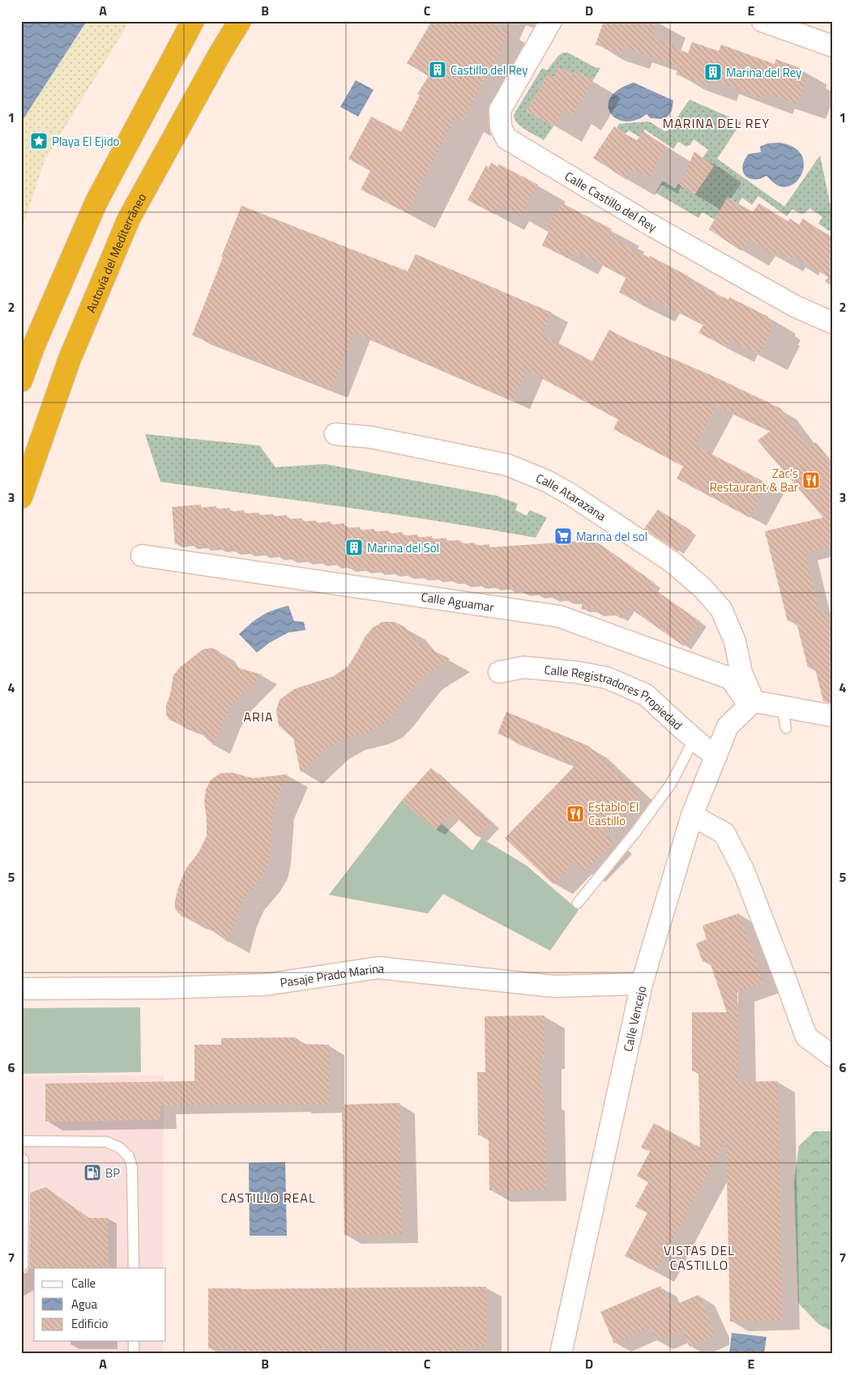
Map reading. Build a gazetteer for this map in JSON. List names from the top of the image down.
{
  "streets": {
    "highway": ["Autovía del Mediterráneo"],
    "street": [
      "Calle Castillo del Rey",
      "Calle Atarazana",
      "Calle Aguamar",
      "Calle Registradores Propiedad",
      "Pasaje Prado Marina",
      "Calle Vencejo"
    ]
  },
  "crossings": [
    ["Calle Atarazana", "Calle Aguamar"],
    ["Calle Atarazana", "Calle Vencejo"],
    ["Calle Aguamar", "Calle Vencejo"],
    ["Calle Registradores Propiedad", "Calle Vencejo"],
    ["Pasaje Prado Marina", "Calle Vencejo"]
  ],
  "districts": [
    "MARINA DEL REY",
    "ARIA",
    "CASTILLO REAL",
    "VISTAS DEL CASTILLO"
  ],
  "places": {
    "building": ["Castillo del Rey", "Marina del Rey", "Marina del Sol"],
    "place": ["Playa El Ejido"],
    "restaurant": ["Zac's Restaurant & Bar", "Establo El Castillo"],
    "supermarket": ["Marina del sol"],
    "fuel station": ["BP"]
  },
  "legend": ["Calle", "Agua", "Edificio"],
  "grid": {
    "columns": [
      "A",
      "B",
      "C",
      "D",
      "E"
    ],
    "rows": [
      "1",
      "2",
      "3",
      "4",
      "5",
      "6",
      "7"
    ]
  }
}
